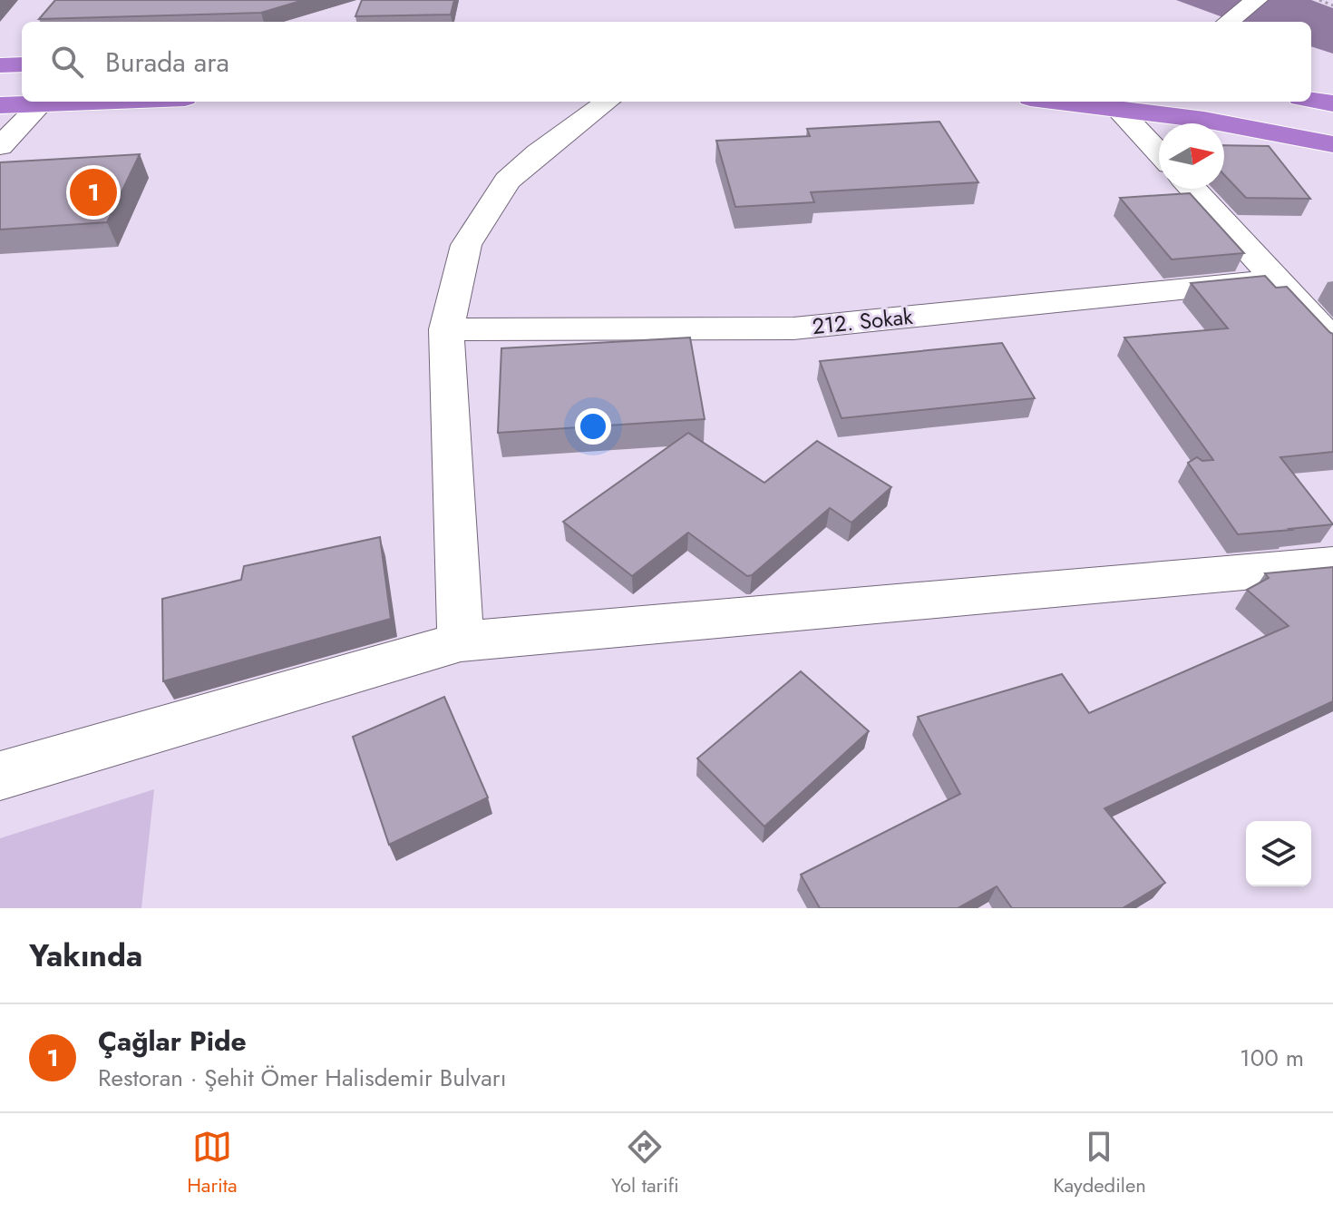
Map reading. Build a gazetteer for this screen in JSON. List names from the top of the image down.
{
  "streets": {
    "street": ["212. Sokak"]
  },
  "north": "right",
  "page": {
    "search": "Burada ara",
    "pins": "1",
    "heading": "Yakında",
    "list": [
      {
        "mark": "1",
        "name": "Çağlar Pide",
        "note": "Restoran · Şehit Ömer Halisdemir Bulvarı",
        "value": "100 m"
      }
    ],
    "nav": ["Harita", "Yol tarifi", "Kaydedilen"]
  }
}
